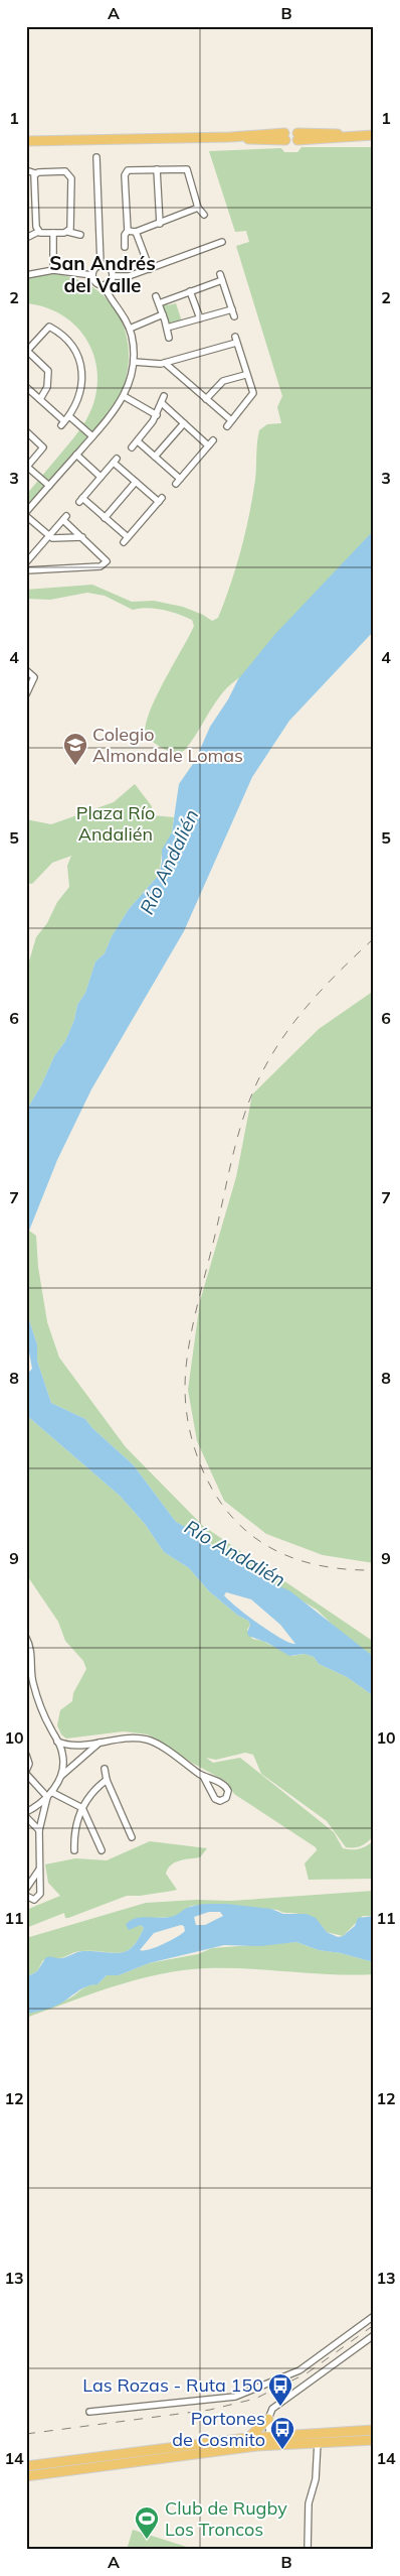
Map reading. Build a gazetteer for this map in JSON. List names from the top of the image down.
{
  "districts": ["San Andrés del Valle"],
  "water": ["Río Andalién"],
  "parks": ["Plaza Río Andalién"],
  "places": {
    "school or university": ["Colegio Almondale Lomas"],
    "bus stop": ["Las Rozas - Ruta 150", "Portones de Cosmito"],
    "sports": ["Club de Rugby Los Troncos"]
  },
  "grid": {
    "columns": ["A", "B"],
    "rows": [
      "1",
      "2",
      "3",
      "4",
      "5",
      "6",
      "7",
      "8",
      "9",
      "10",
      "11",
      "12",
      "13",
      "14"
    ]
  }
}
